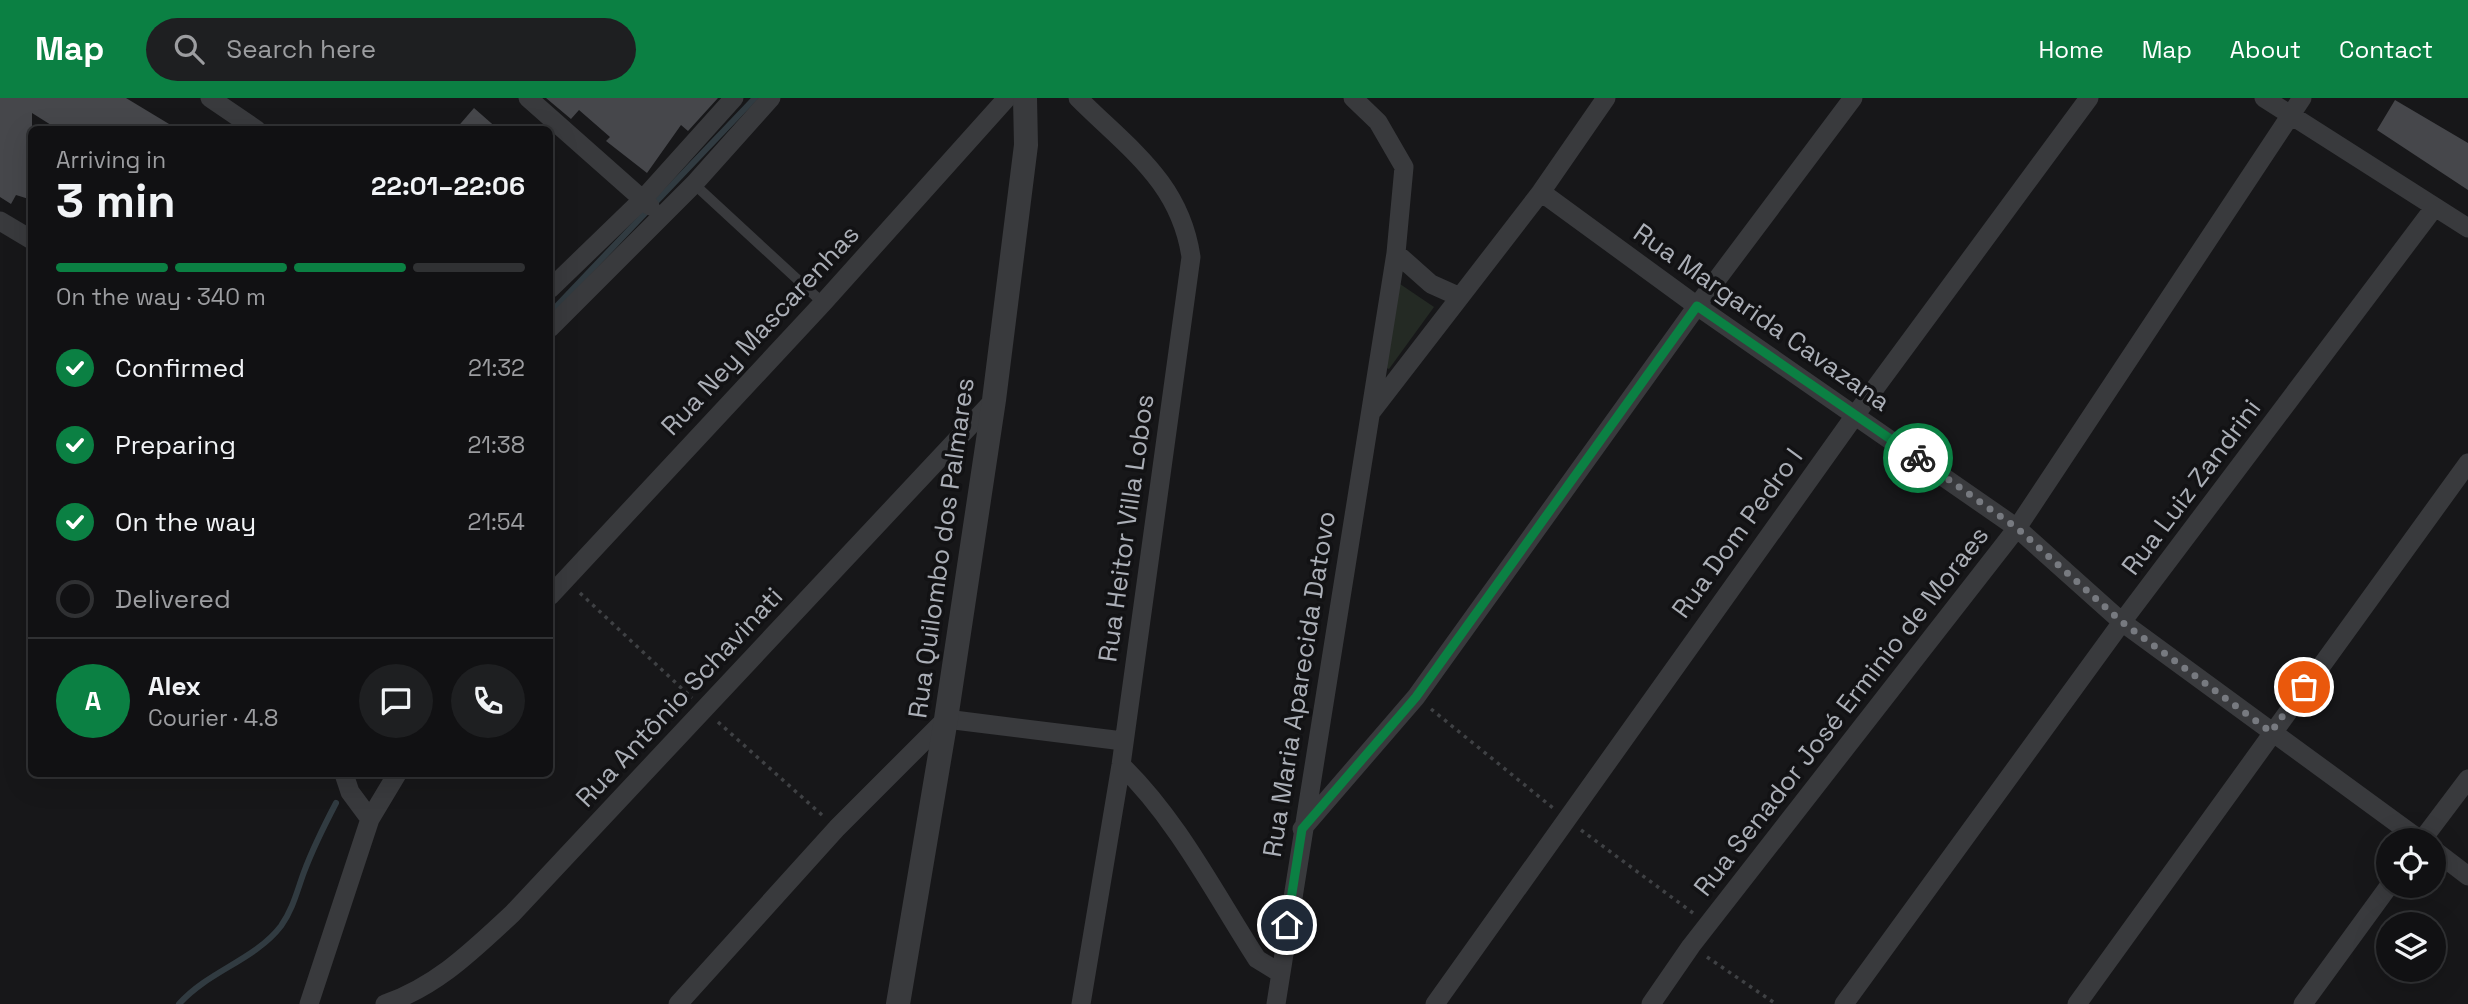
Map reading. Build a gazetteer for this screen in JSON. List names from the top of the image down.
{
  "streets": {
    "street": [
      "Rua Margarida Cavazana",
      "Rua Ney Mascarenhas",
      "Rua Luiz Zandrini",
      "Rua Heitor Villa Lobos",
      "Rua Dom Pedro I",
      "Rua Quilombo dos Palmares",
      "Rua Maria Aparecida Datovo",
      "Rua Antônio Schavinati",
      "Rua Senador José Erminio de Moraes"
    ]
  },
  "crossings": [
    ["Rua Margarida Cavazana", "Rua Luiz Zandrini"],
    ["Rua Margarida Cavazana", "Rua Dom Pedro I"],
    ["Rua Margarida Cavazana", "Rua Senador José Erminio de Moraes"],
    ["Rua Quilombo dos Palmares", "Rua Antônio Schavinati"]
  ],
  "page": {
    "header": "Map",
    "search": "Search here",
    "nav": [
      "Home",
      "Map",
      "About",
      "Contact"
    ],
    "heading": ["3 min", "Arriving in", "22:01–22:06"],
    "panel": ["Alex", "Courier · 4.8"],
    "bar": "On the way · 340 m",
    "list": [
      ["Confirmed", "21:32"],
      ["Preparing", "21:38"],
      ["On the way", "21:54"],
      "Delivered"
    ],
    "round": "A"
  }
}
